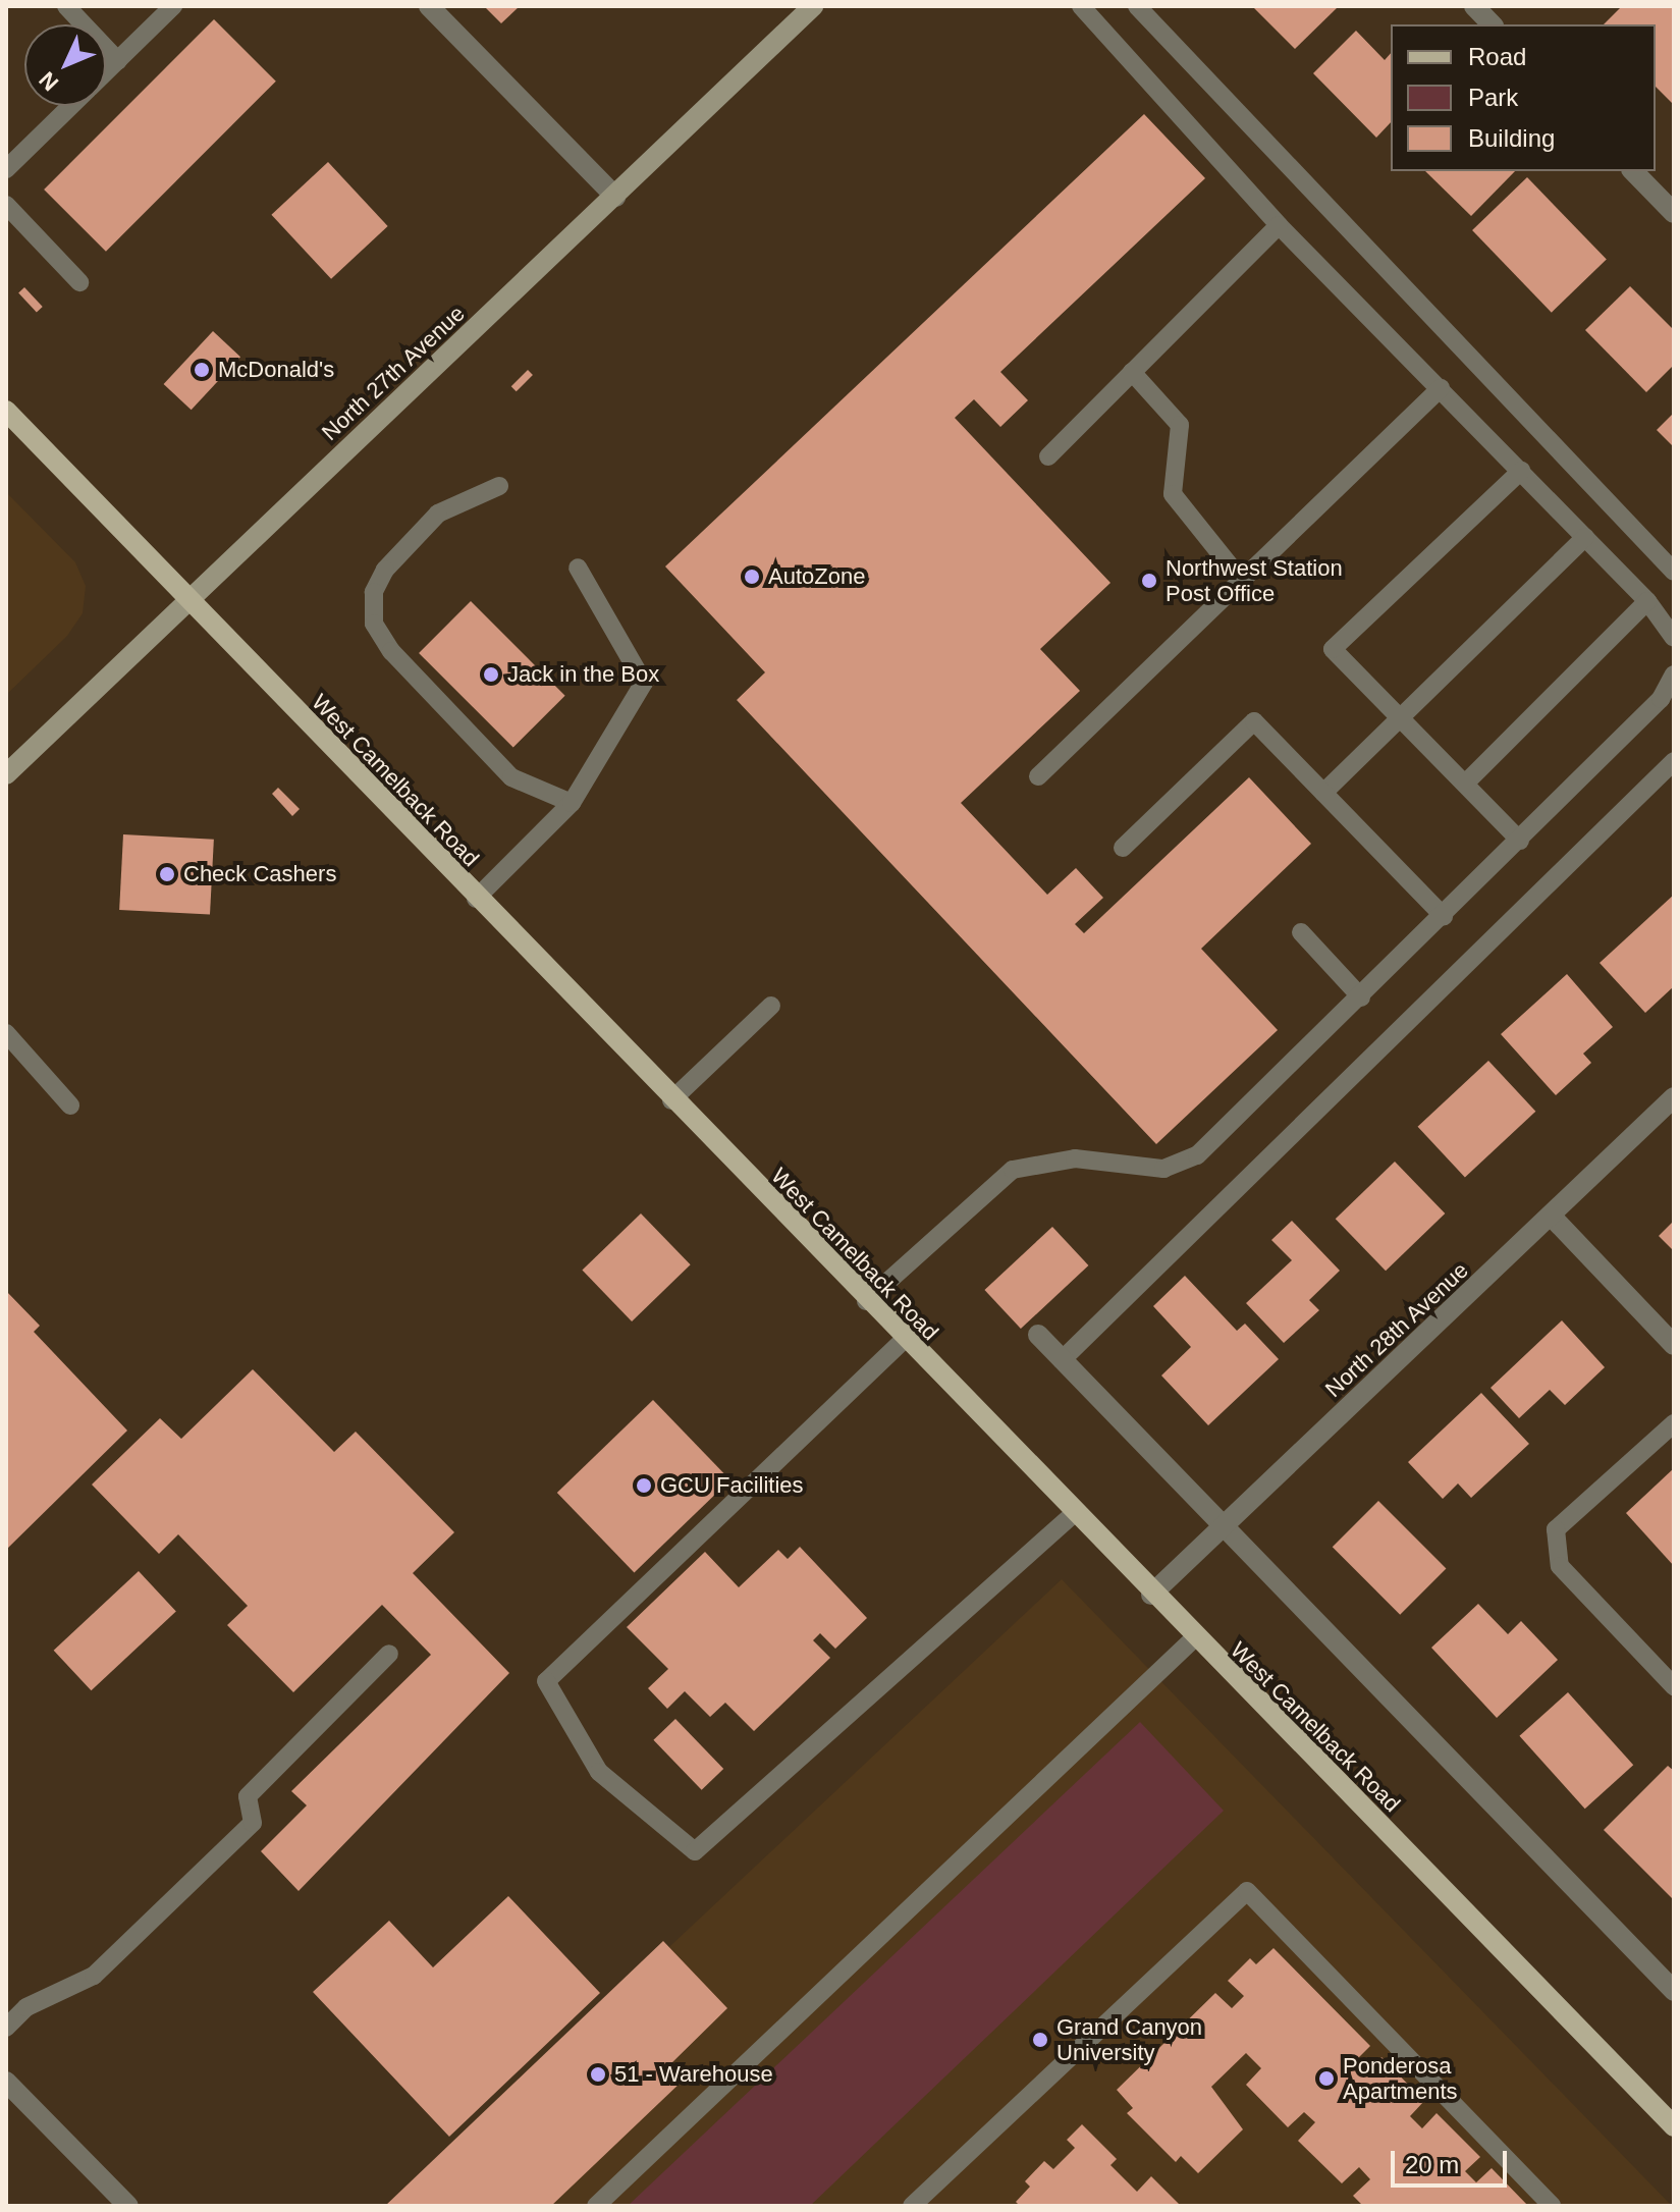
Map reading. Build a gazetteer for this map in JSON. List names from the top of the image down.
{
  "streets": {
    "main road": ["North 27th Avenue", "West Camelback Road"],
    "street": ["North 28th Avenue"]
  },
  "crossings": [
    ["North 27th Avenue", "West Camelback Road"],
    ["West Camelback Road", "North 28th Avenue"]
  ],
  "places": [
    "McDonald's",
    "AutoZone",
    "Northwest Station Post Office",
    "Jack in the Box",
    "Check Cashers",
    "GCU Facilities",
    "Grand Canyon University",
    "51 - Warehouse",
    "Ponderosa Apartments"
  ],
  "legend": ["Road", "Park", "Building"],
  "scale_bar": "20 m",
  "north": "bottom left"
}
